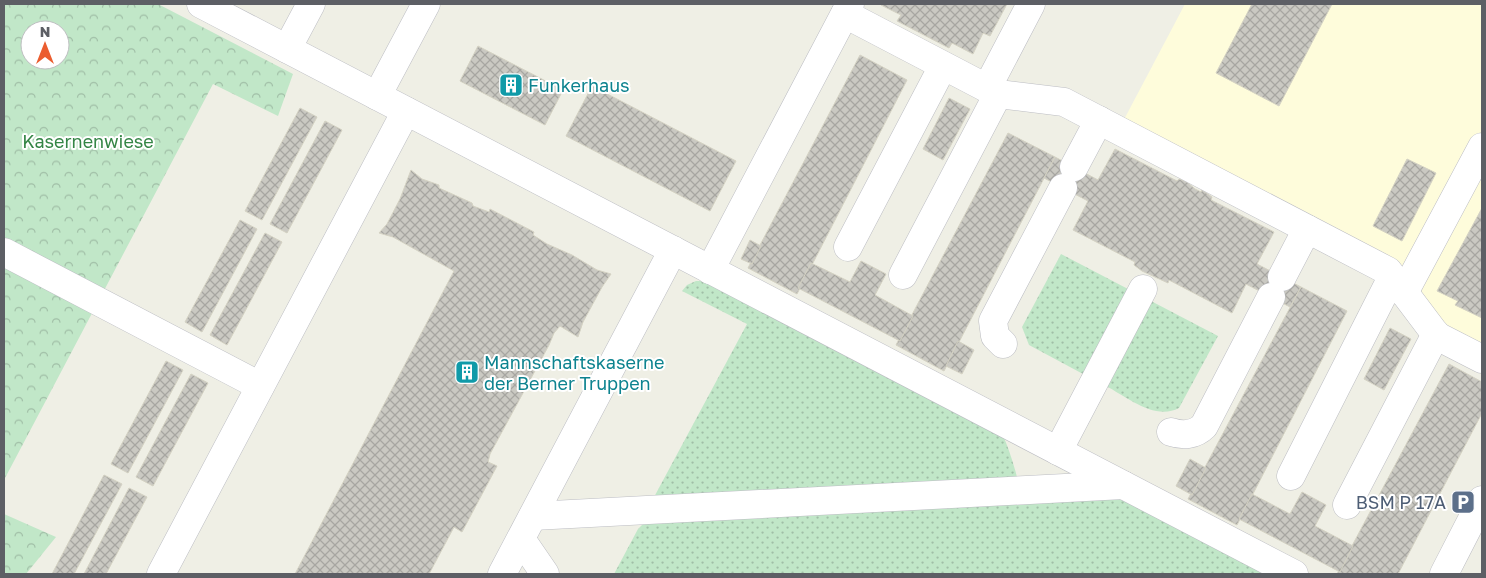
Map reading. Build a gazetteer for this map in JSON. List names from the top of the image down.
{
  "parks": ["Kasernenwiese"],
  "places": {
    "building": ["Funkerhaus", "Mannschaftskaserne der Berner Truppen"],
    "parking": ["BSM P 17A"]
  },
  "north": "top"
}
